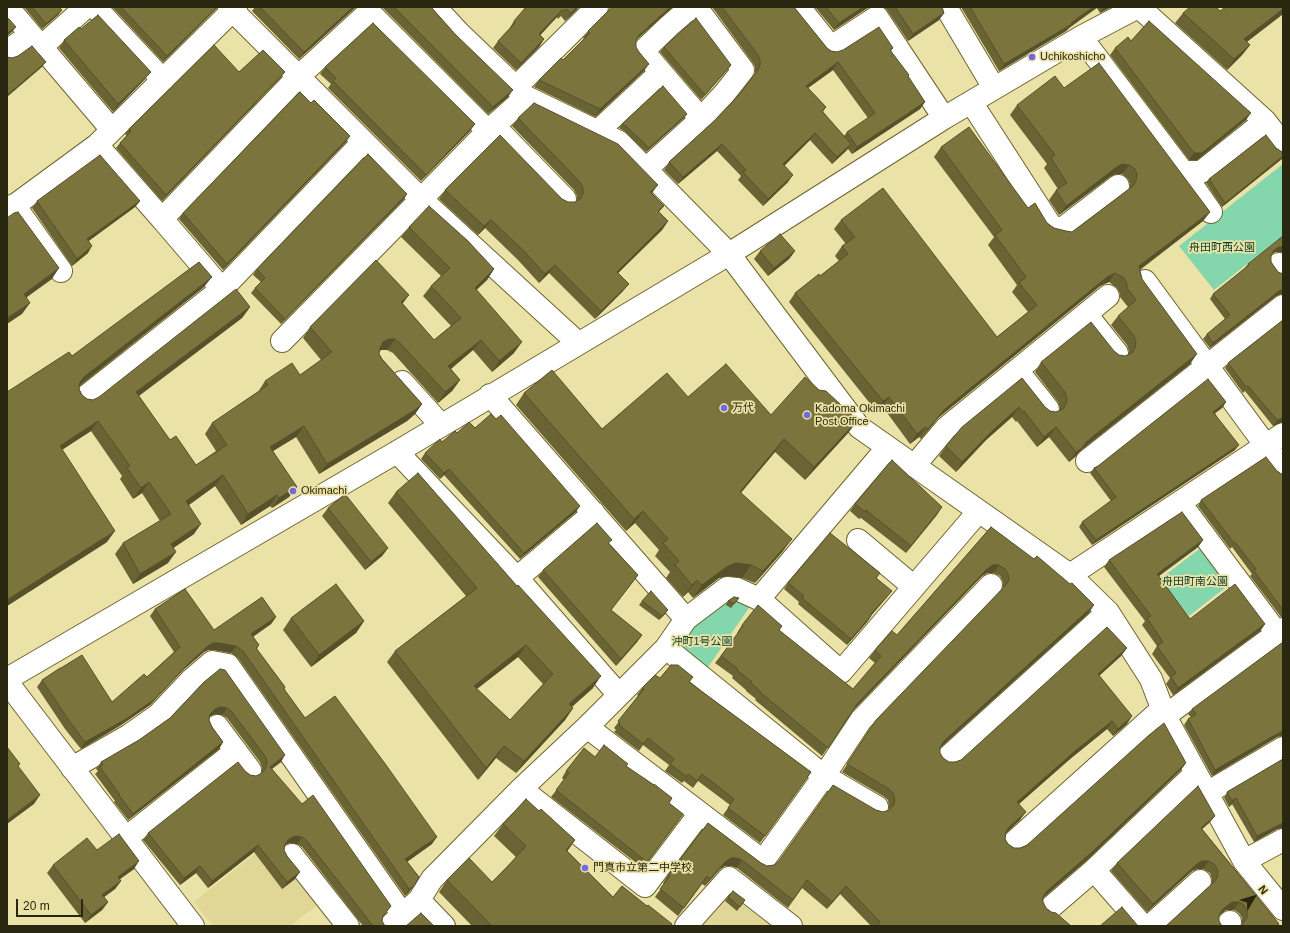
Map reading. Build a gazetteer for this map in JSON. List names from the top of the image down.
{
  "parks": ["舟田町西公園", "舟田町南公園", "沖町1号公園"],
  "places": [
    "Uchikoshicho",
    "万代",
    "Kadoma Okimachi Post Office",
    "Okimachi",
    "門真市立第二中学校"
  ],
  "scale_bar": "20 m",
  "north": "top right"
}
